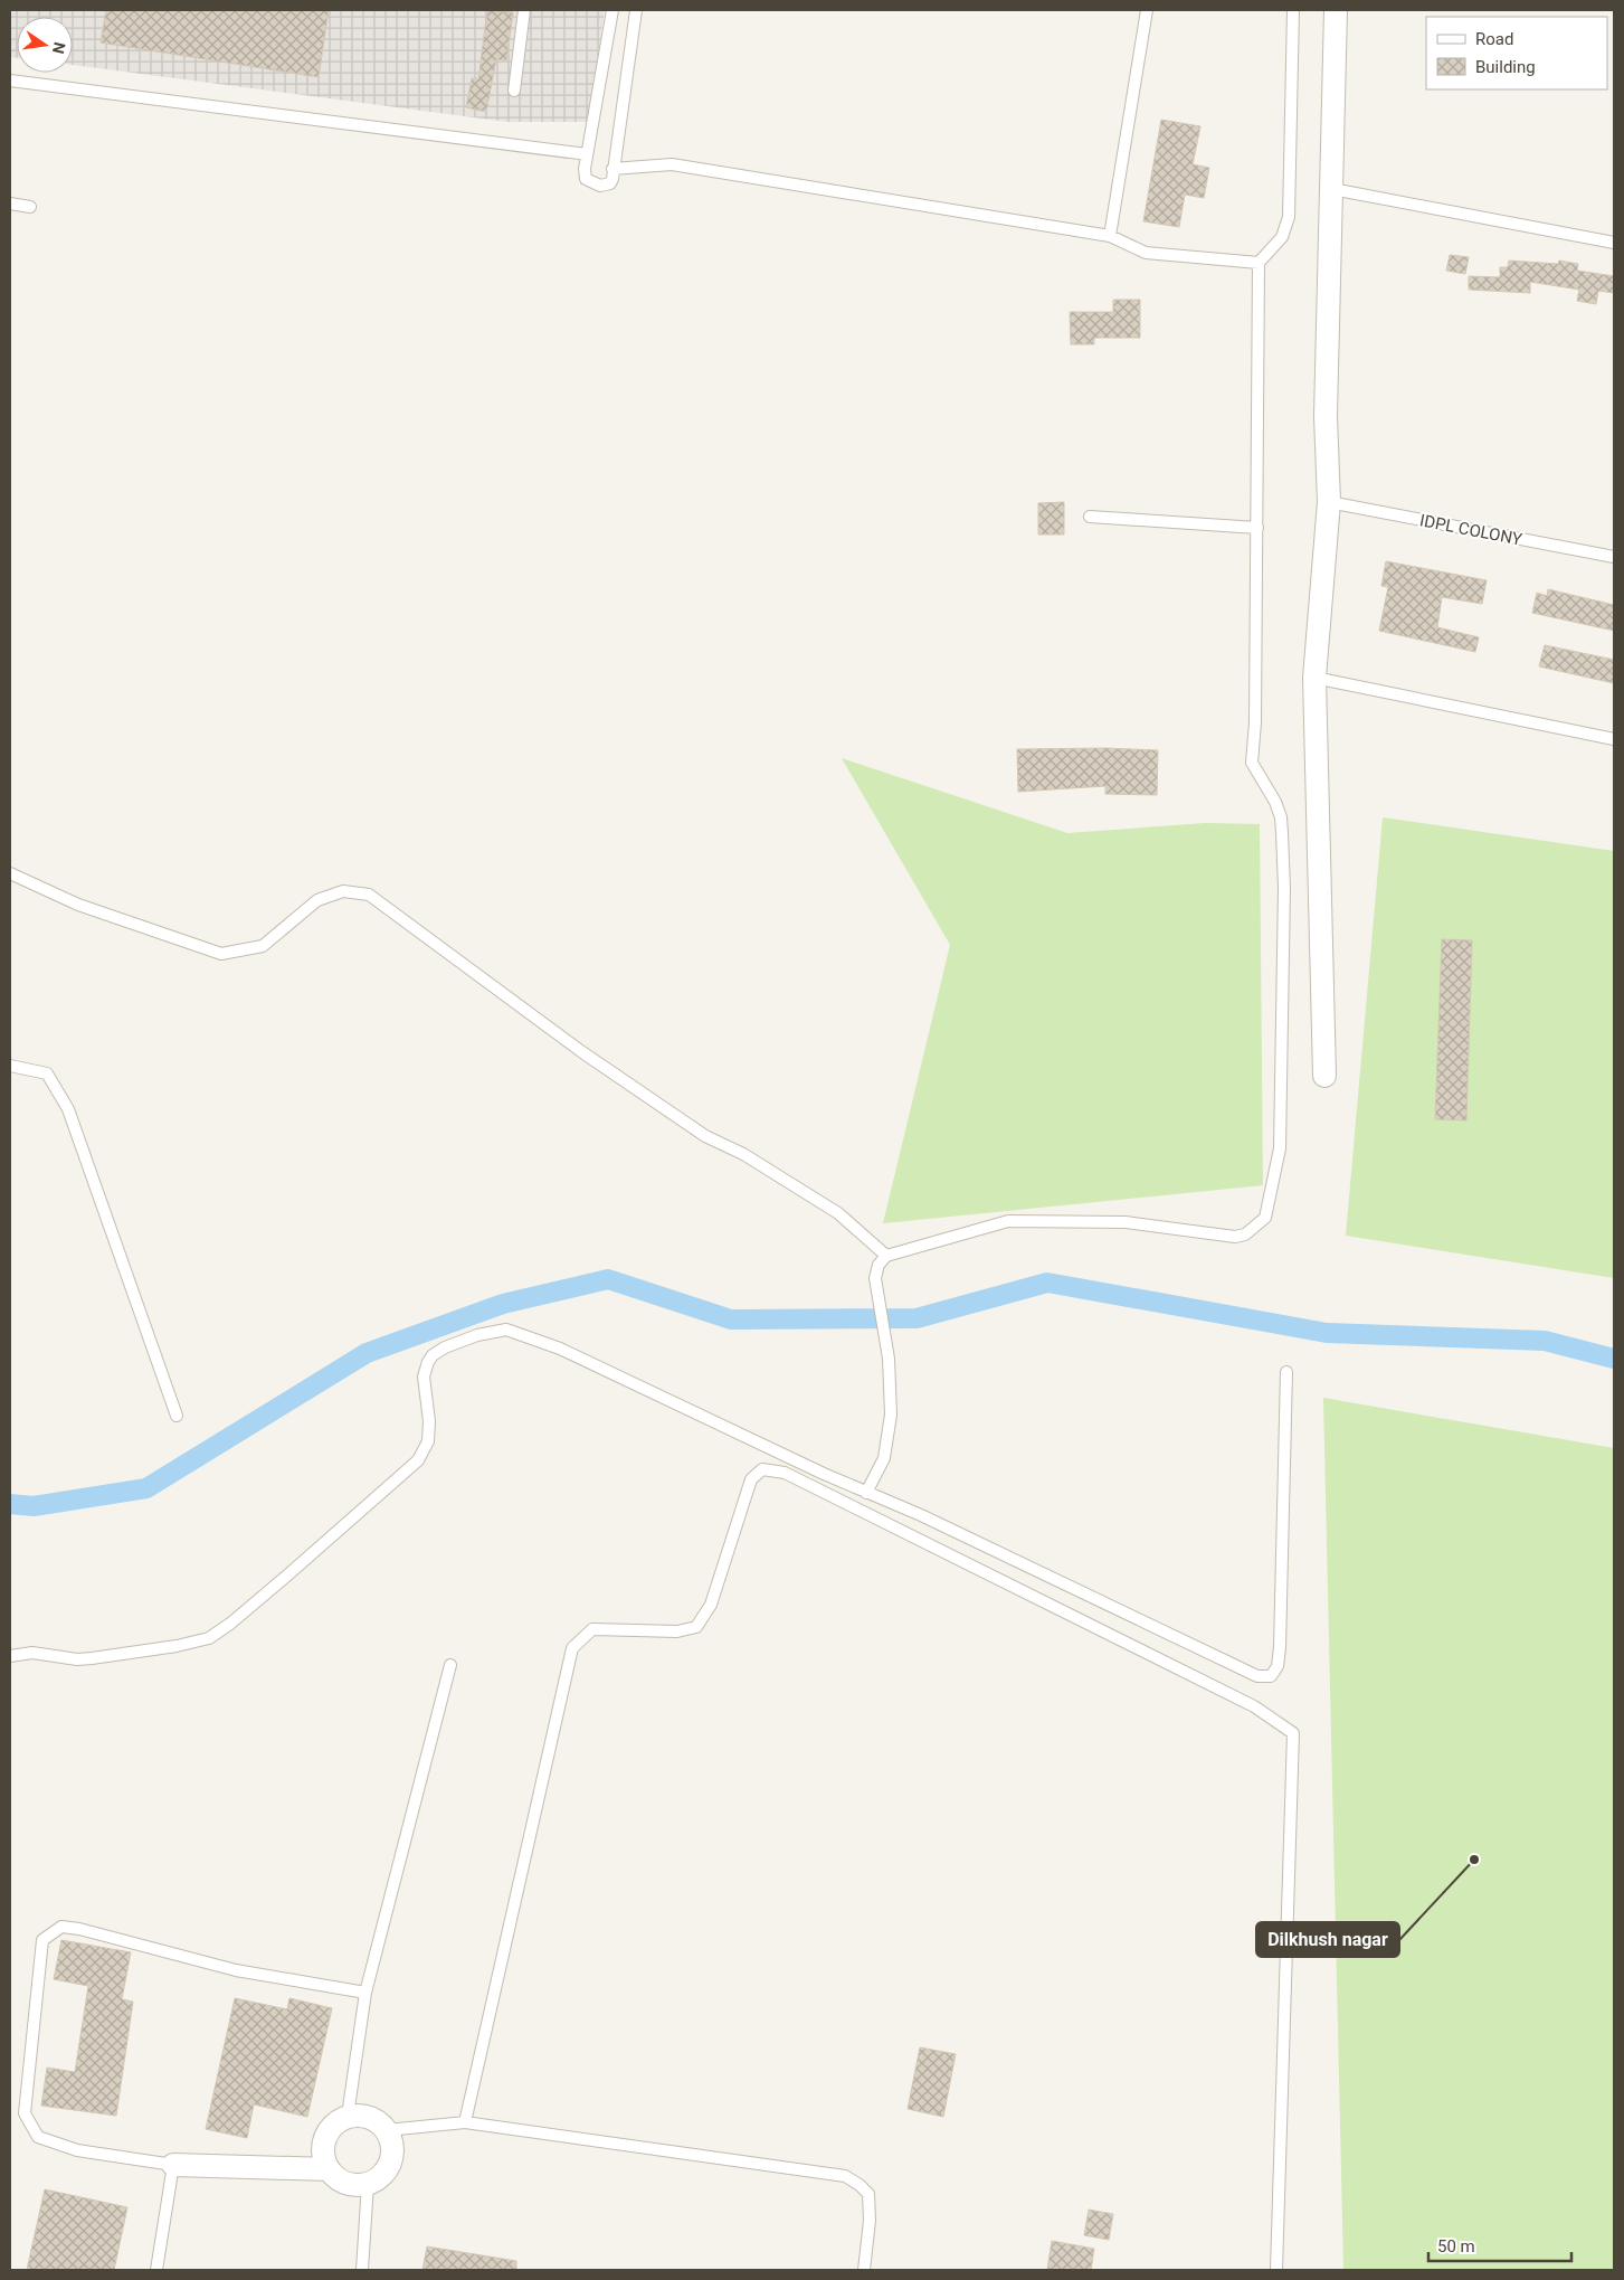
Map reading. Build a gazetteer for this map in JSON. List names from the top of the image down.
{
  "streets": {
    "lane": ["IDPL COLONY"]
  },
  "places": ["Dilkhush nagar"],
  "legend": ["Road", "Building"],
  "scale_bar": "50 m",
  "north": "right"
}
